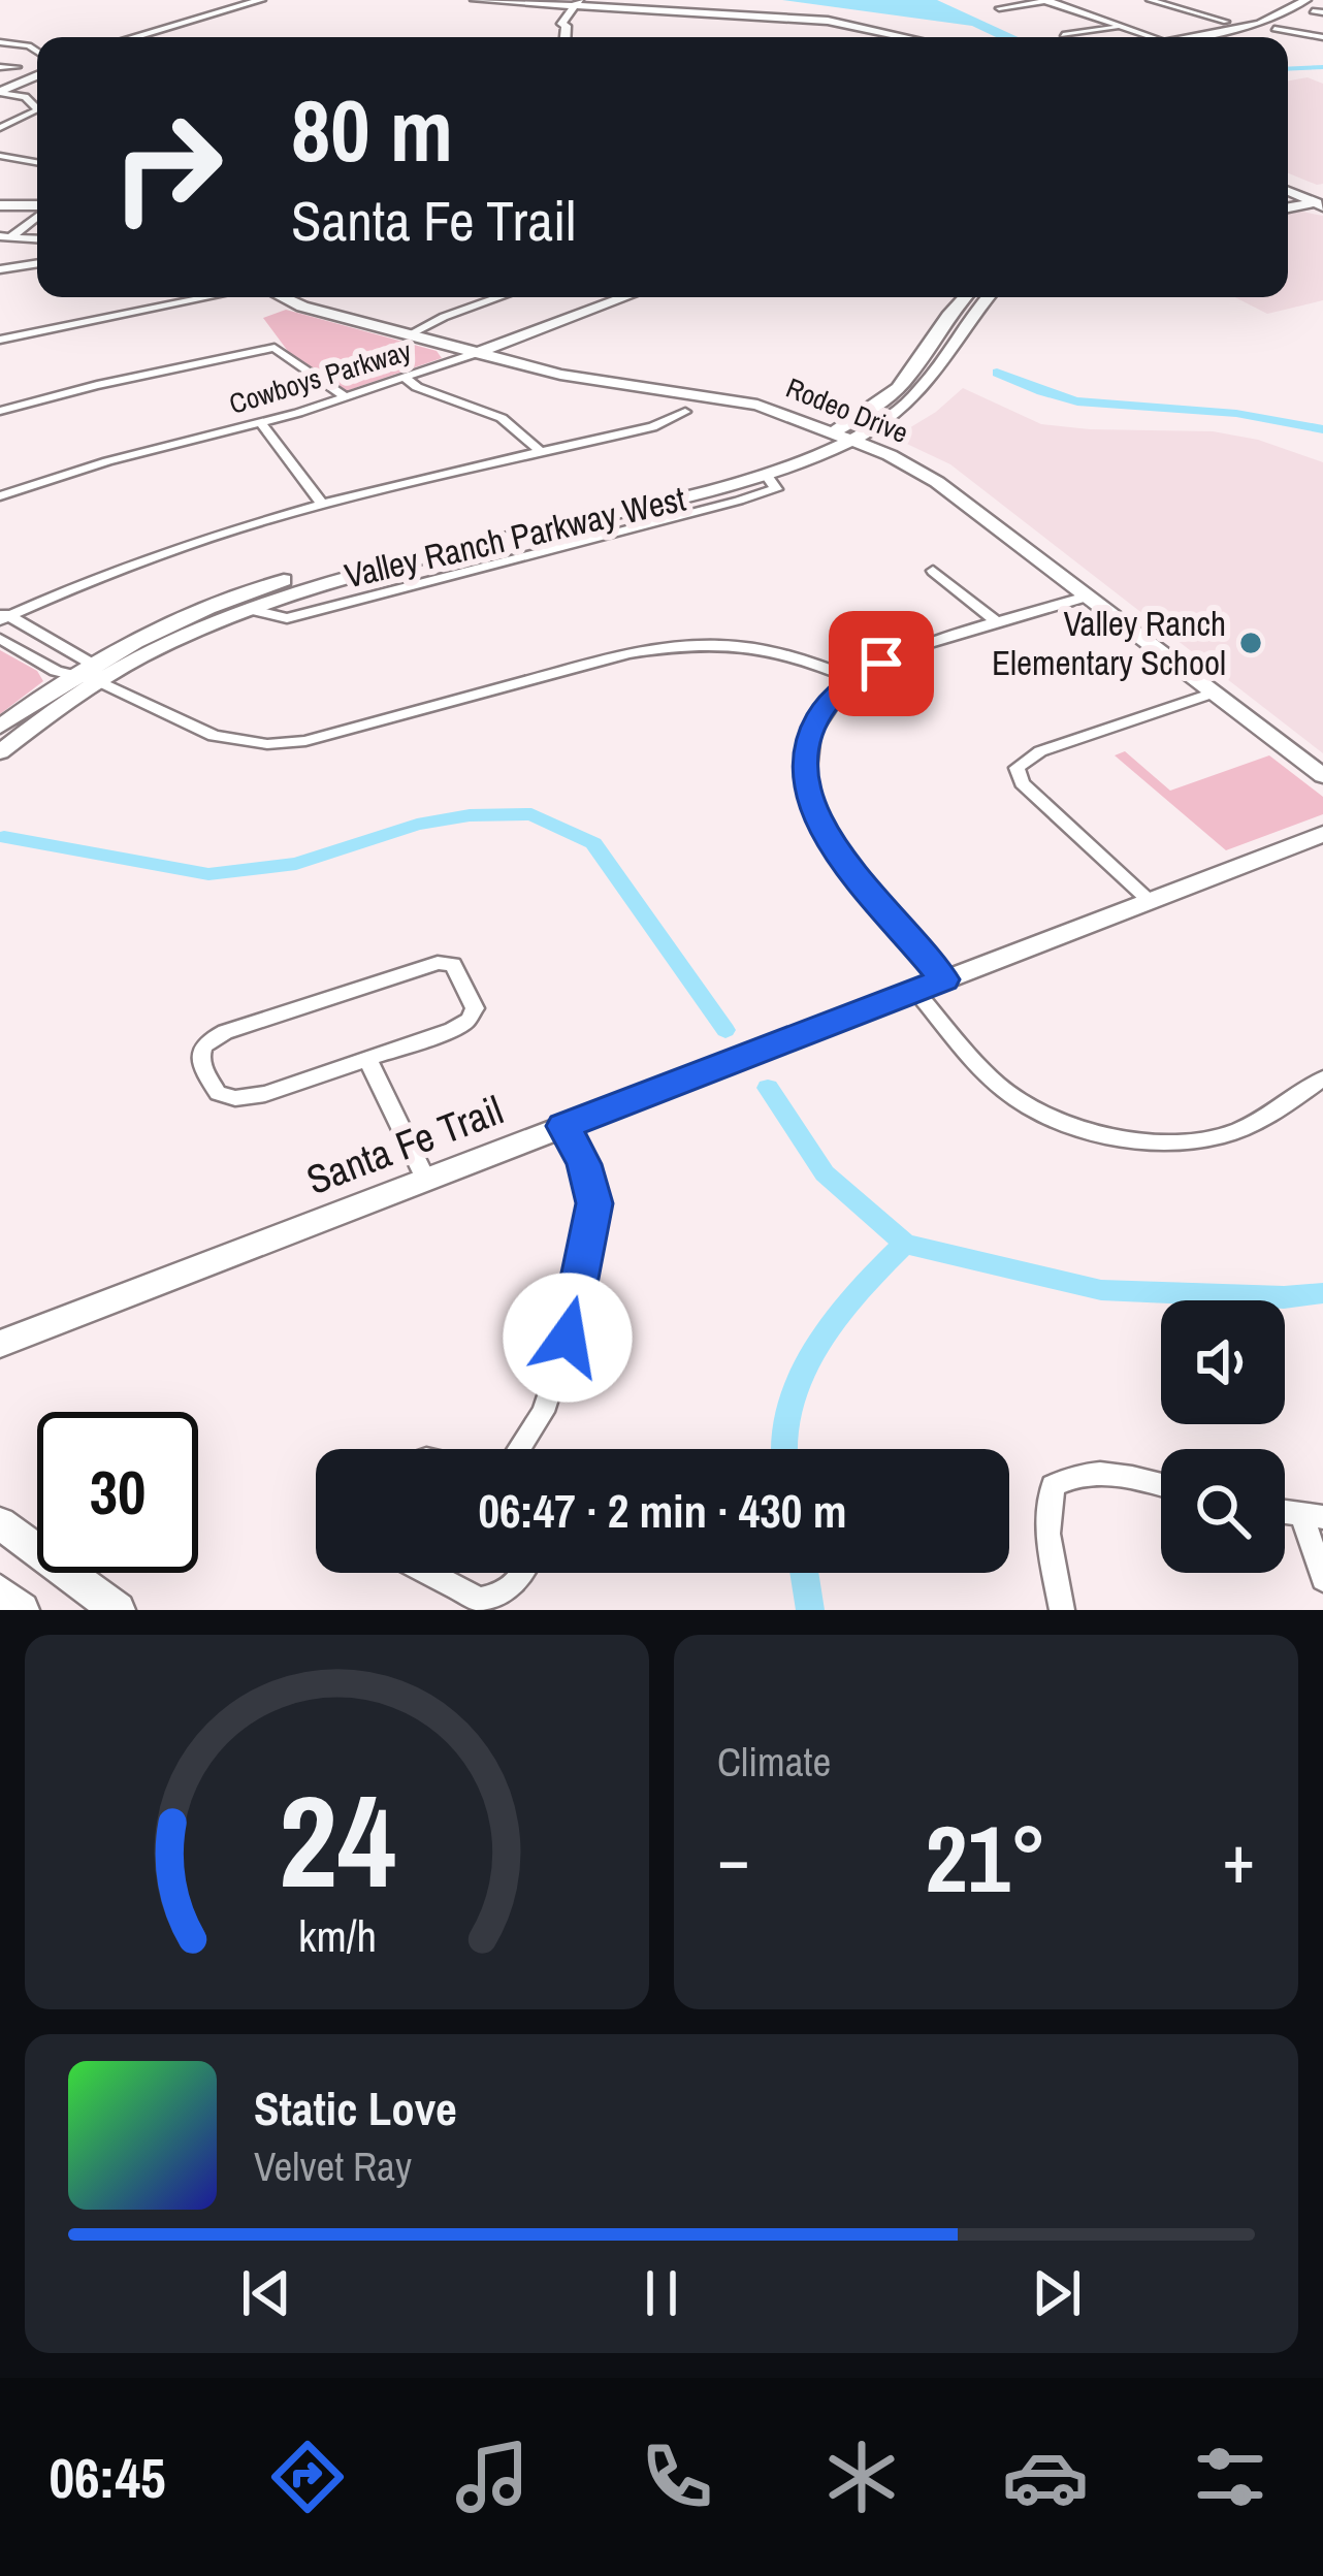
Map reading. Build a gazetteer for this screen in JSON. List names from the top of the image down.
{
  "streets": {
    "street": [
      "Cowboys Parkway",
      "Rodeo Drive",
      "Valley Ranch Parkway West",
      "Santa Fe Trail"
    ]
  },
  "crossings": [
    ["Cowboys Parkway", "Rodeo Drive"],
    ["Rodeo Drive", "Valley Ranch Parkway West"]
  ],
  "places": ["Valley Ranch Elementary School"],
  "page": {
    "turn": ["80 m", "Santa Fe Trail"],
    "limit": "30",
    "trip": "06:47 · 2 min · 430 m",
    "tile": "Climate",
    "heat": ["−", "21°", "+"],
    "song": ["Static Love", "Velvet Ray"],
    "tabs": "06:45",
    "gauge": ["24", "km/h"]
  }
}
